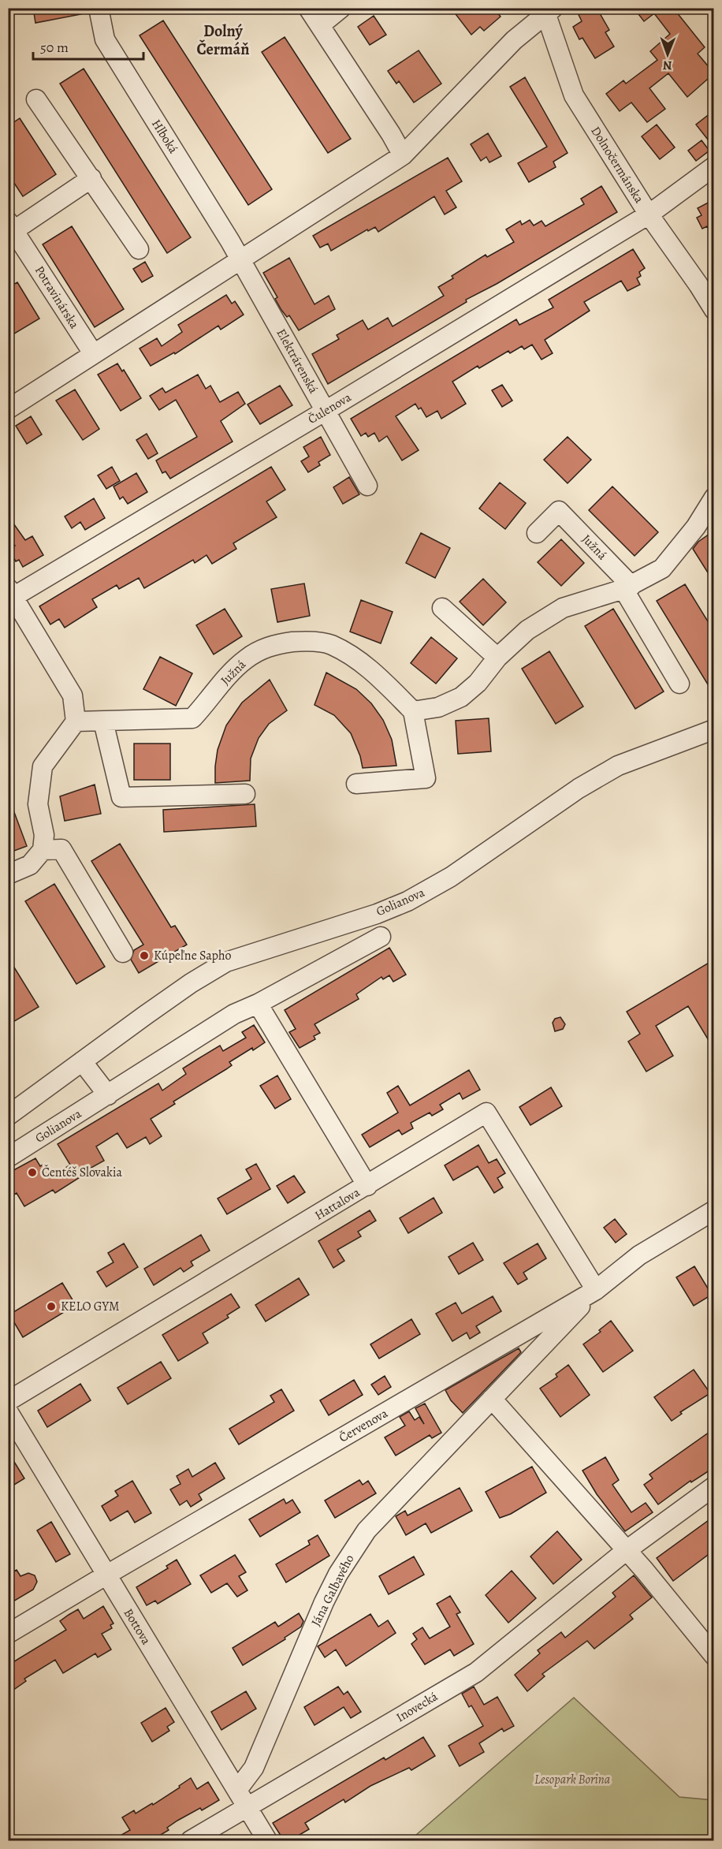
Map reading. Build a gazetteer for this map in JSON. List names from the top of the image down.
{
  "streets": {
    "street": [
      "Hlboká",
      "Dolnočermánska",
      "Potravinárska",
      "Elektrárenská",
      "Čulenova",
      "Južná",
      "Golianova",
      "Hattalova",
      "Červenova",
      "Jána Galbavého",
      "Bottova",
      "Inovecká"
    ]
  },
  "crossings": [
    ["Hlboká", "Elektrárenská"],
    ["Dolnočermánska", "Čulenova"],
    ["Elektrárenská", "Čulenova"],
    ["Hattalova", "Červenova"],
    ["Hattalova", "Jána Galbavého"],
    ["Červenova", "Jána Galbavého"],
    ["Červenova", "Bottova"],
    ["Jána Galbavého", "Bottova"],
    ["Bottova", "Inovecká"]
  ],
  "districts": ["Dolný Čermáň"],
  "parks": ["Lesopark Borina"],
  "places": ["Kúpeľne Sapho", "Čentéš Slovakia", "KELO GYM"],
  "scale_bar": "50 m",
  "north": "bottom"
}
